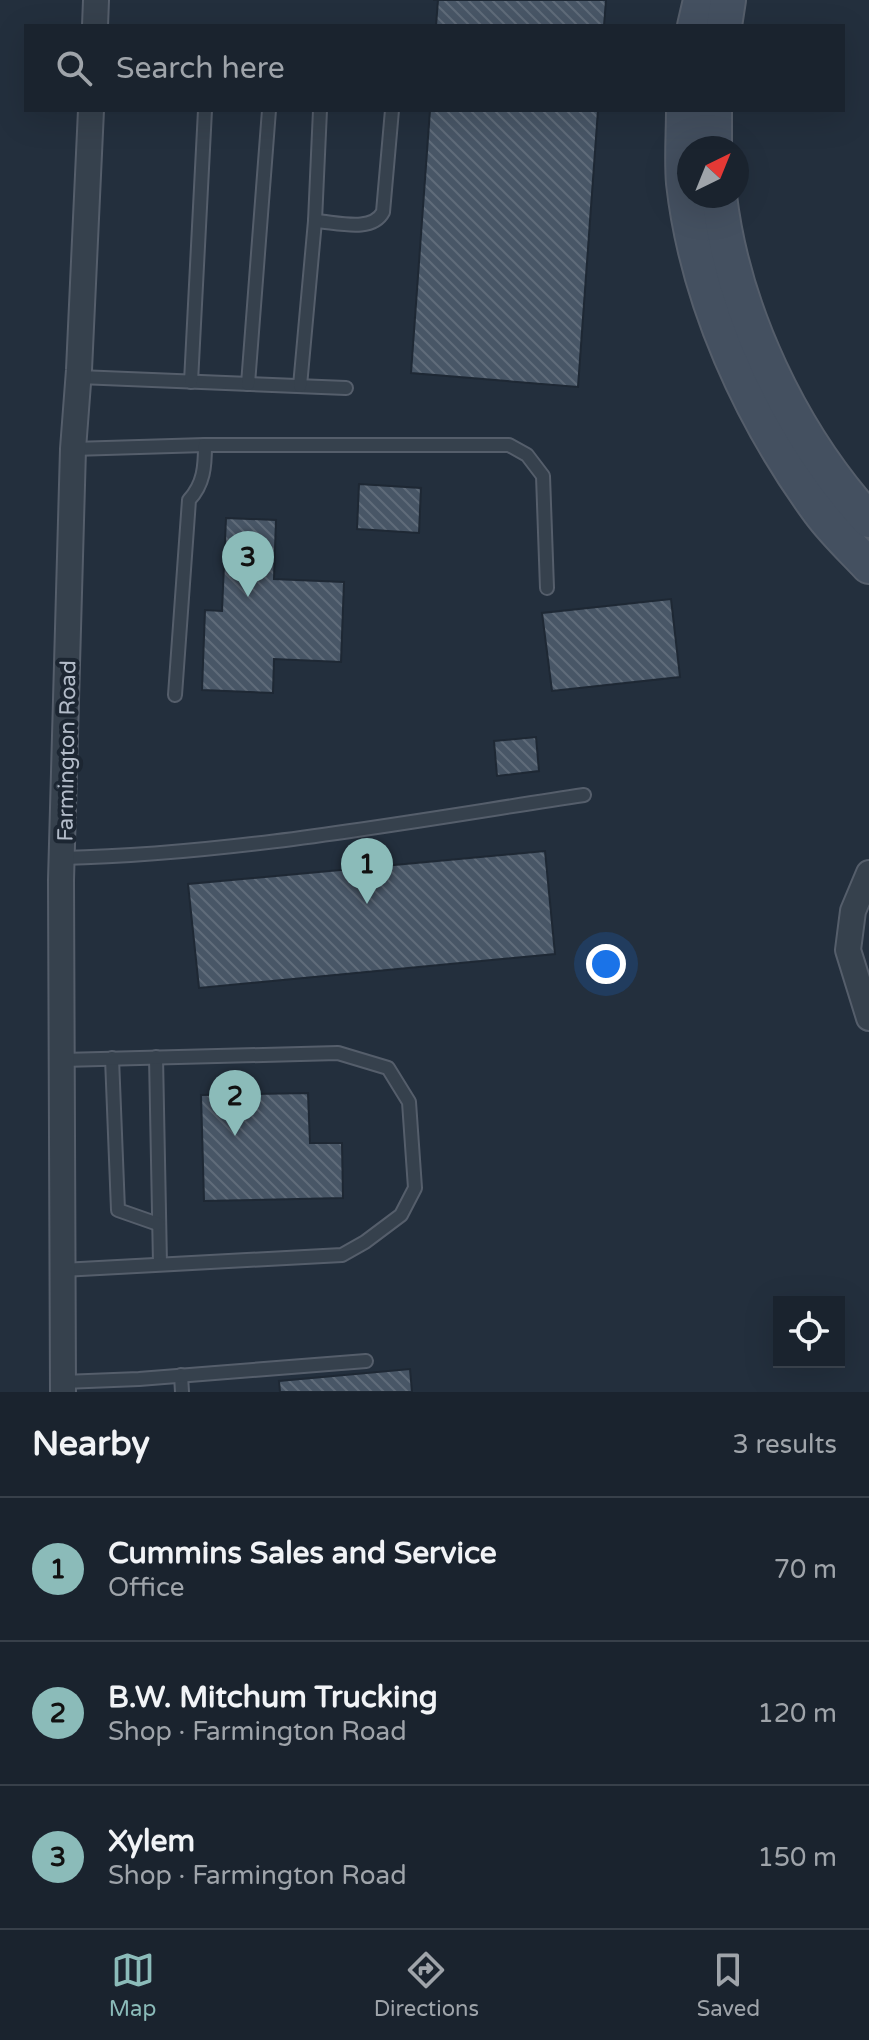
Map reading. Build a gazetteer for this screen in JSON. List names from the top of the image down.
{
  "streets": {
    "street": ["Farmington Road"]
  },
  "north": "top right",
  "page": {
    "search": "Search here",
    "pins": ["3", "1", "2"],
    "heading": ["Nearby", "3 results"],
    "list": [
      {
        "mark": "1",
        "name": "Cummins Sales and Service",
        "note": "Office",
        "value": "70 m"
      },
      {
        "mark": "2",
        "name": "B.W. Mitchum Trucking",
        "note": "Shop · Farmington Road",
        "value": "120 m"
      },
      {
        "mark": "3",
        "name": "Xylem",
        "note": "Shop · Farmington Road",
        "value": "150 m"
      }
    ],
    "nav": ["Map", "Directions", "Saved"]
  }
}
